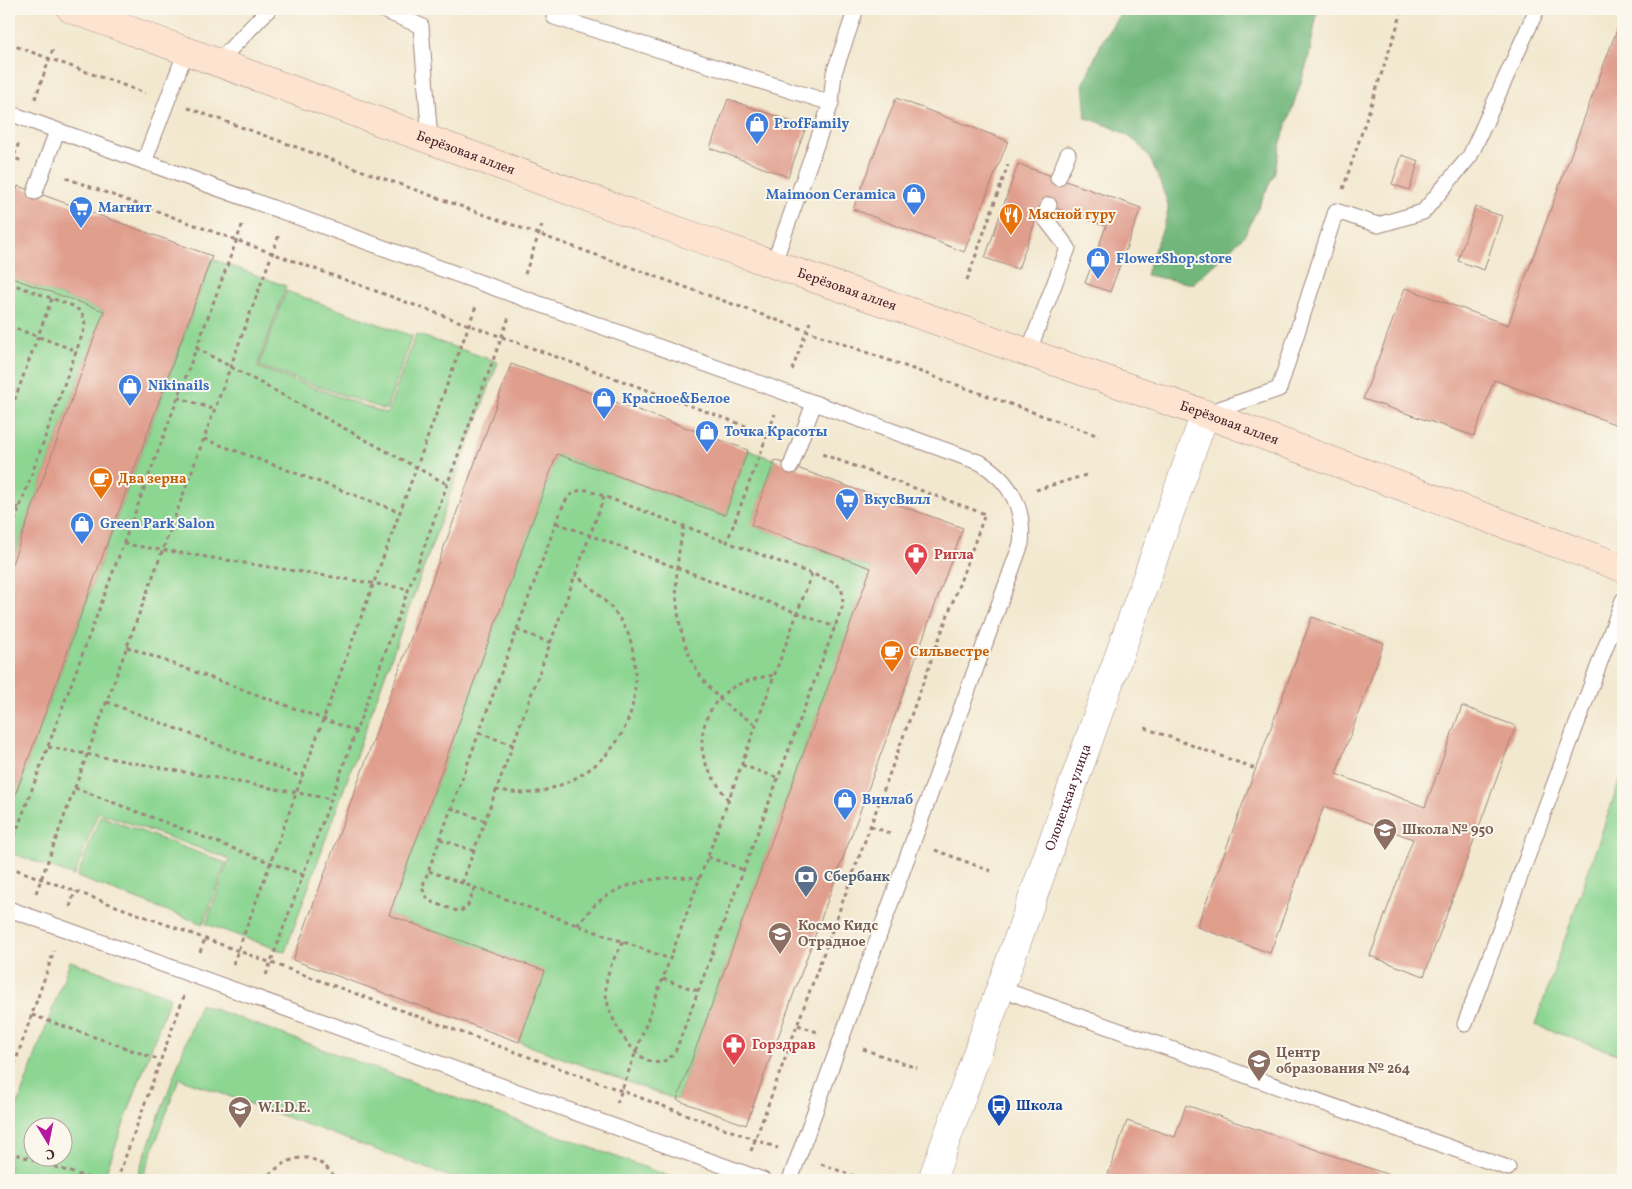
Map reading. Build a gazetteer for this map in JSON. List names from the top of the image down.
{
  "streets": {
    "main road": ["Берёзовая аллея"],
    "street": ["Олонецкая улица"]
  },
  "crossings": [
    ["Берёзовая аллея", "Олонецкая улица"]
  ],
  "places": {
    "shop": [
      "ProfFamily",
      "Maimoon Ceramica",
      "FlowerShop.store",
      "Nikinails",
      "Красное&Белое",
      "Точка Красоты",
      "Green Park Salon",
      "Винлаб"
    ],
    "supermarket": ["Магнит", "ВкусВилл"],
    "restaurant": ["Мясной гуру"],
    "cafe": ["Два зерна", "Сильвестре"],
    "pharmacy": ["Ригла", "Горздрав"],
    "school or university": [
      "Школа № 950",
      "Космо Кидс Отрадное",
      "Центр образования № 264",
      "W.I.D.E."
    ],
    "bank": ["Сбербанк"],
    "bus stop": ["Школа"]
  },
  "north": "bottom"
}
